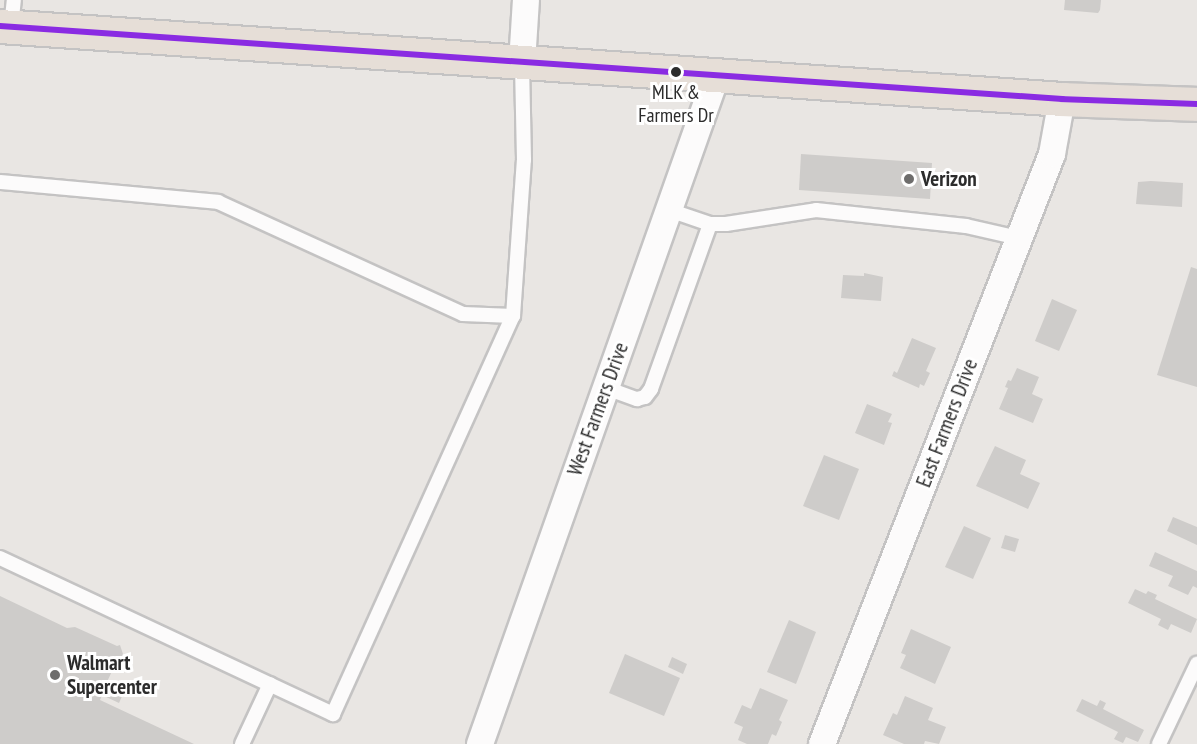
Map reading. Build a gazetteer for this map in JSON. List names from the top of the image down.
{
  "streets": {
    "street": ["West Farmers Drive", "East Farmers Drive"]
  },
  "places": ["MLK & Farmers Dr", "Verizon", "Walmart Supercenter"]
}
